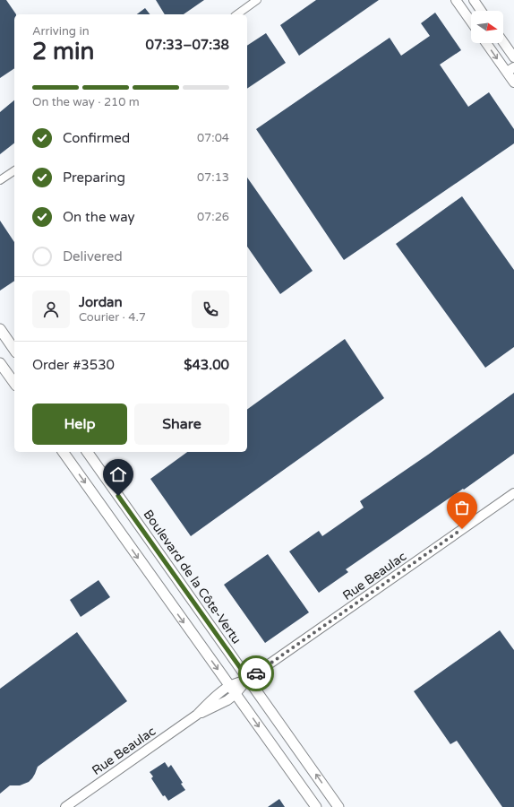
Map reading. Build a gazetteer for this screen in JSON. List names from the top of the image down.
{
  "streets": {
    "main road": ["Boulevard de la Côte-Vertu"],
    "street": ["Rue Beaulac"]
  },
  "crossings": [
    ["Rue Beaulac", "Boulevard de la Côte-Vertu"]
  ],
  "north": "right",
  "page": {
    "heading": ["2 min", "Arriving in", "07:33–07:38"],
    "panel": [
      "Jordan",
      "Courier · 4.7",
      "Order #3530",
      "$43.00"
    ],
    "bar": "On the way · 210 m",
    "list": [
      ["Confirmed", "07:04"],
      ["Preparing", "07:13"],
      ["On the way", "07:26"],
      "Delivered"
    ],
    "buttons": ["Help", "Share"]
  }
}
